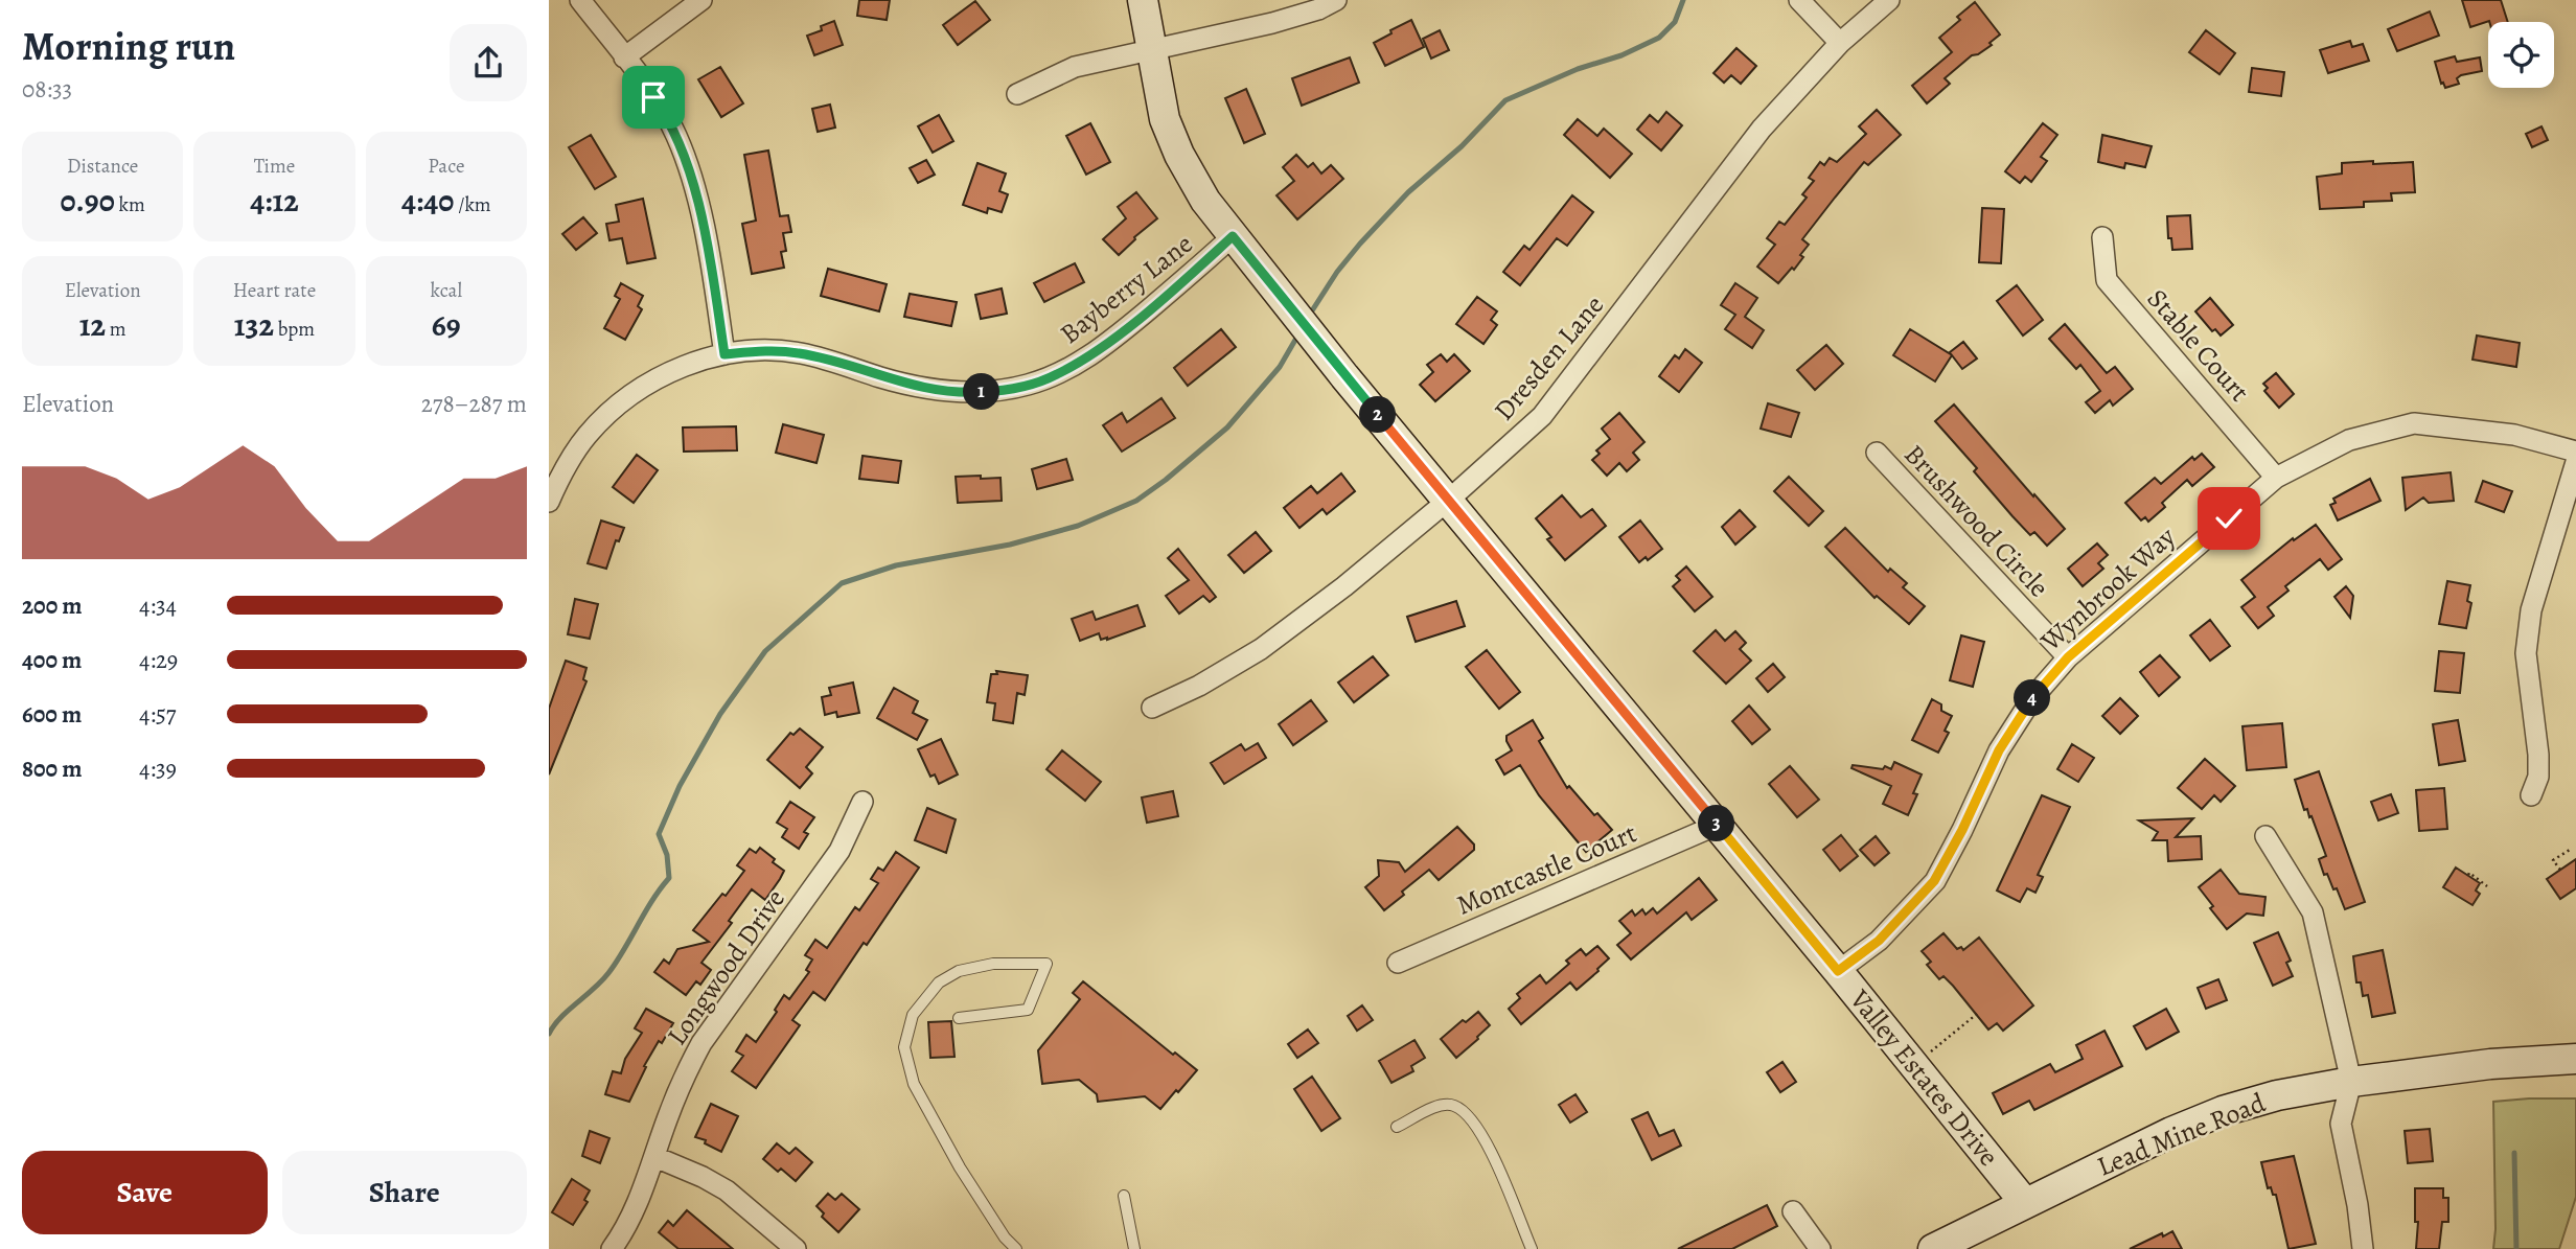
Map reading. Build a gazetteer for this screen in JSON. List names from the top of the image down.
{
  "streets": {
    "street": [
      "Bayberry Lane",
      "Stable Court",
      "Dresden Lane",
      "Brushwood Circle",
      "Wynbrook Way",
      "Montcastle Court",
      "Longwood Drive",
      "Valley Estates Drive",
      "Lead Mine Road"
    ]
  },
  "crossings": [
    ["Bayberry Lane", "Valley Estates Drive"],
    ["Stable Court", "Wynbrook Way"],
    ["Dresden Lane", "Valley Estates Drive"],
    ["Brushwood Circle", "Wynbrook Way"],
    ["Wynbrook Way", "Valley Estates Drive"],
    ["Montcastle Court", "Valley Estates Drive"],
    ["Valley Estates Drive", "Lead Mine Road"]
  ],
  "page": {
    "heading": ["Morning run", "08:33"],
    "stats": [
      ["Distance", "0.90 km"],
      ["Time", "4:12"],
      ["Pace", "4:40 /km"],
      ["Elevation", "12 m"],
      ["Heart rate", "132 bpm"],
      ["kcal", "69"]
    ],
    "chart": ["Elevation", "278–287 m"],
    "pins": [
      "1",
      "2",
      "4",
      "3"
    ],
    "list": [
      {
        "name": "200 m",
        "note": "4:34"
      },
      {
        "name": "400 m",
        "note": "4:29"
      },
      {
        "name": "600 m",
        "note": "4:57"
      },
      {
        "name": "800 m",
        "note": "4:39"
      }
    ],
    "buttons": ["Save", "Share"]
  }
}
